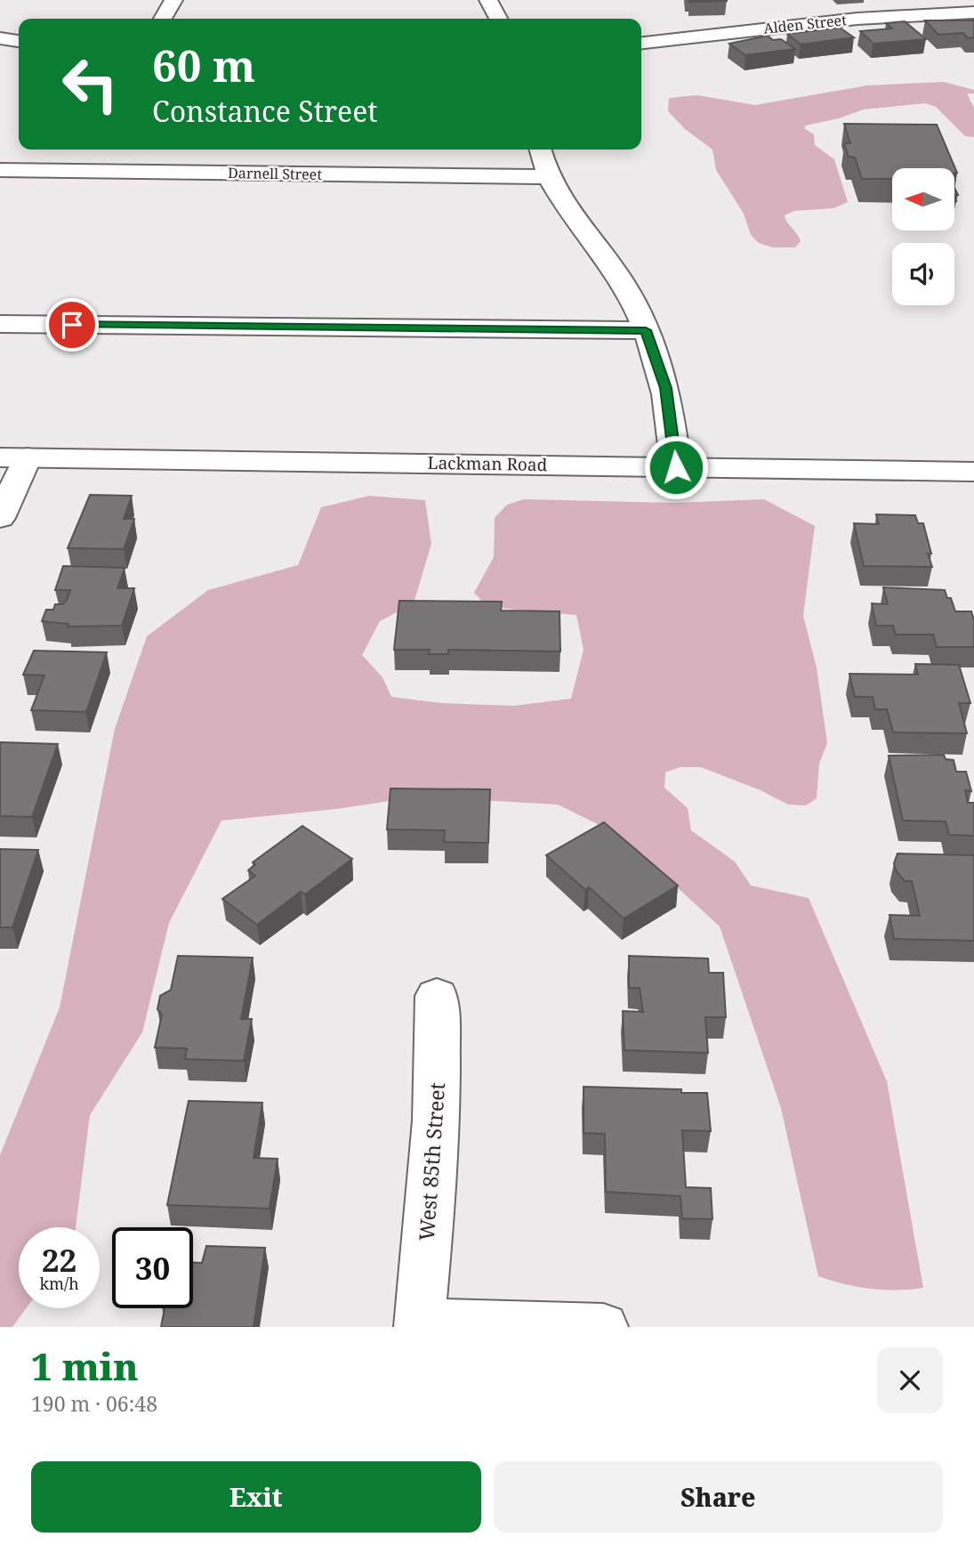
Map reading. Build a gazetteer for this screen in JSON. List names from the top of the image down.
{
  "streets": {
    "street": [
      "Alden Street",
      "Darnell Street",
      "Lackman Road",
      "West 85th Street"
    ]
  },
  "north": "left",
  "page": {
    "turn": ["60 m", "Constance Street"],
    "speed": "22 km/h",
    "limit": "30",
    "heading": ["1 min", "190 m · 06:48"],
    "buttons": ["Exit", "Share"]
  }
}
